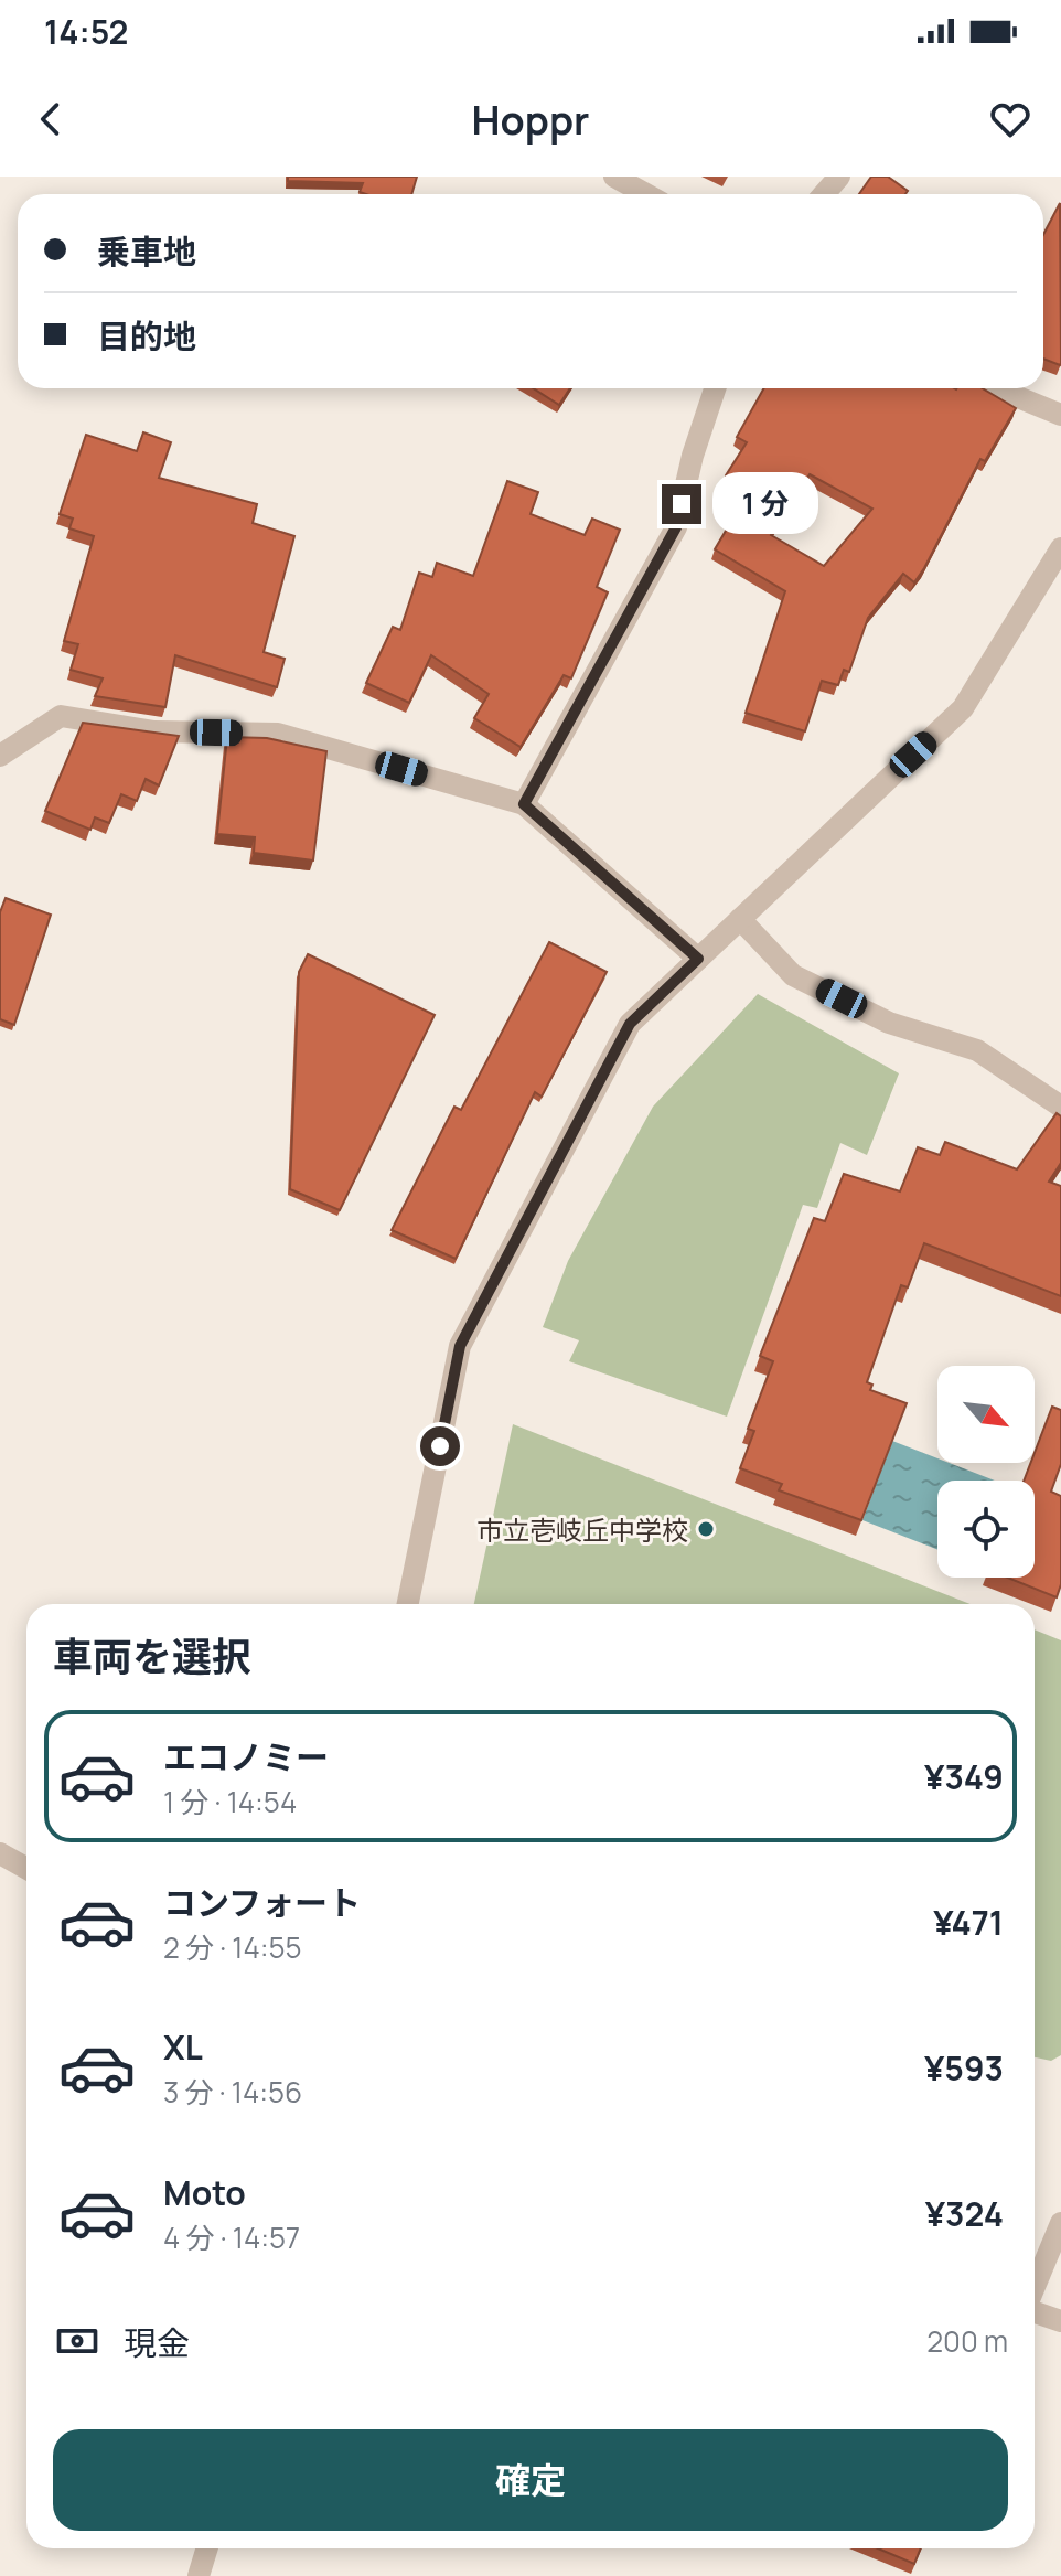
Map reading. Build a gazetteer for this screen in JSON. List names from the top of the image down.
{
  "places": ["市立壱岐丘中学校"],
  "north": "bottom right",
  "page": {
    "status": "14:52",
    "header": "Hoppr",
    "banner": ["乗車地", "目的地"],
    "bubble": "1 分",
    "heading": "車両を選択",
    "list": [
      {
        "name": "エコノミー",
        "note": "1 分 · 14:54",
        "value": "¥349"
      },
      {
        "name": "コンフォート",
        "note": "2 分 · 14:55",
        "value": "¥471"
      },
      {
        "name": "XL",
        "note": "3 分 · 14:56",
        "value": "¥593"
      },
      {
        "name": "Moto",
        "note": "4 分 · 14:57",
        "value": "¥324"
      }
    ],
    "pay": ["現金", "200 m"],
    "buttons": "確定"
  }
}
